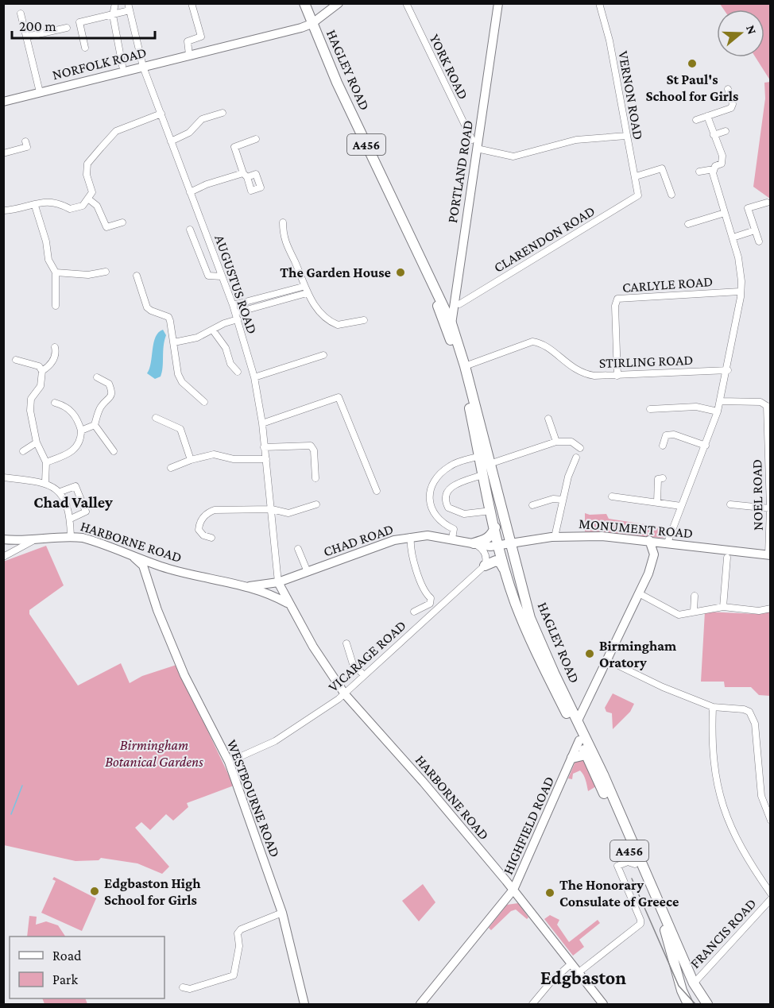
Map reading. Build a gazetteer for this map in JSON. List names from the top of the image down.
{
  "streets": {
    "highway": ["HAGLEY ROAD", "A456"],
    "main road": [
      "NORFOLK ROAD",
      "PORTLAND ROAD",
      "MONUMENT ROAD",
      "CHAD ROAD",
      "HARBORNE ROAD",
      "WESTBOURNE ROAD",
      "HIGHFIELD ROAD"
    ],
    "street": [
      "YORK ROAD",
      "VERNON ROAD",
      "CLARENDON ROAD",
      "AUGUSTUS ROAD",
      "CARLYLE ROAD",
      "STIRLING ROAD",
      "NOEL ROAD",
      "VICARAGE ROAD",
      "FRANCIS ROAD"
    ]
  },
  "crossings": [
    ["NORFOLK ROAD", "HAGLEY ROAD"],
    ["NORFOLK ROAD", "AUGUSTUS ROAD"],
    ["HAGLEY ROAD", "PORTLAND ROAD"],
    ["HAGLEY ROAD", "STIRLING ROAD"],
    ["HAGLEY ROAD", "MONUMENT ROAD"],
    ["HAGLEY ROAD", "CHAD ROAD"],
    ["HAGLEY ROAD", "HIGHFIELD ROAD"],
    ["HAGLEY ROAD", "FRANCIS ROAD"],
    ["VERNON ROAD", "CLARENDON ROAD"],
    ["AUGUSTUS ROAD", "CHAD ROAD"],
    ["AUGUSTUS ROAD", "HARBORNE ROAD"],
    ["CARLYLE ROAD", "STIRLING ROAD"],
    ["NOEL ROAD", "MONUMENT ROAD"],
    ["MONUMENT ROAD", "CHAD ROAD"],
    ["CHAD ROAD", "HARBORNE ROAD"],
    ["HARBORNE ROAD", "VICARAGE ROAD"],
    ["HARBORNE ROAD", "WESTBOURNE ROAD"],
    ["HARBORNE ROAD", "HIGHFIELD ROAD"],
    ["VICARAGE ROAD", "WESTBOURNE ROAD"]
  ],
  "districts": ["Chad Valley", "Edgbaston"],
  "parks": ["Birmingham Botanical Gardens"],
  "places": [
    "St Paul's School for Girls",
    "The Garden House",
    "Birmingham Oratory",
    "Edgbaston High School for Girls",
    "The Honorary Consulate of Greece"
  ],
  "legend": ["Road", "Park"],
  "scale_bar": "200 m",
  "north": "right"
}
